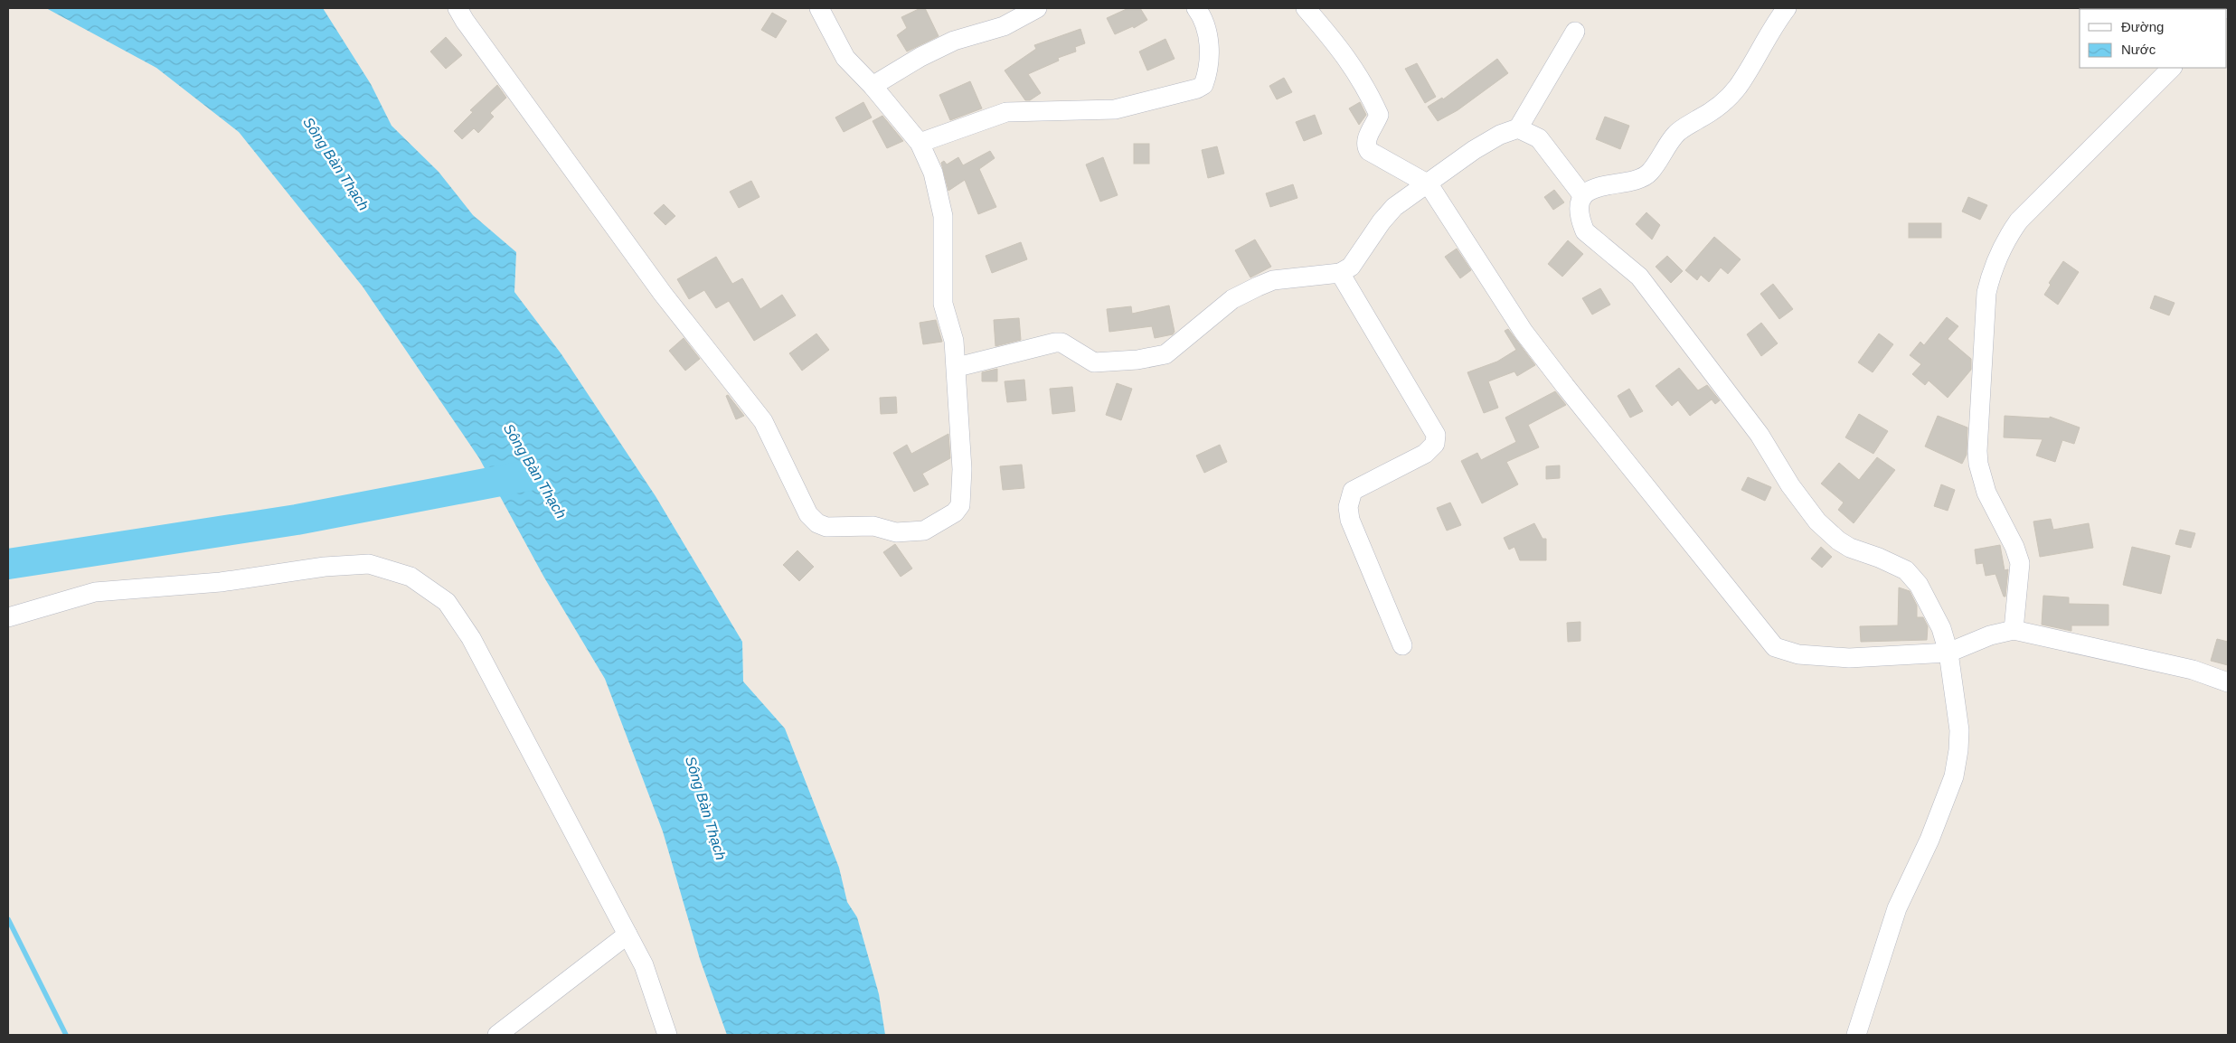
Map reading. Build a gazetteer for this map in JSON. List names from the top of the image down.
{
  "water": ["Sông Bàn Thạch"],
  "legend": ["Đường", "Nước"]
}
